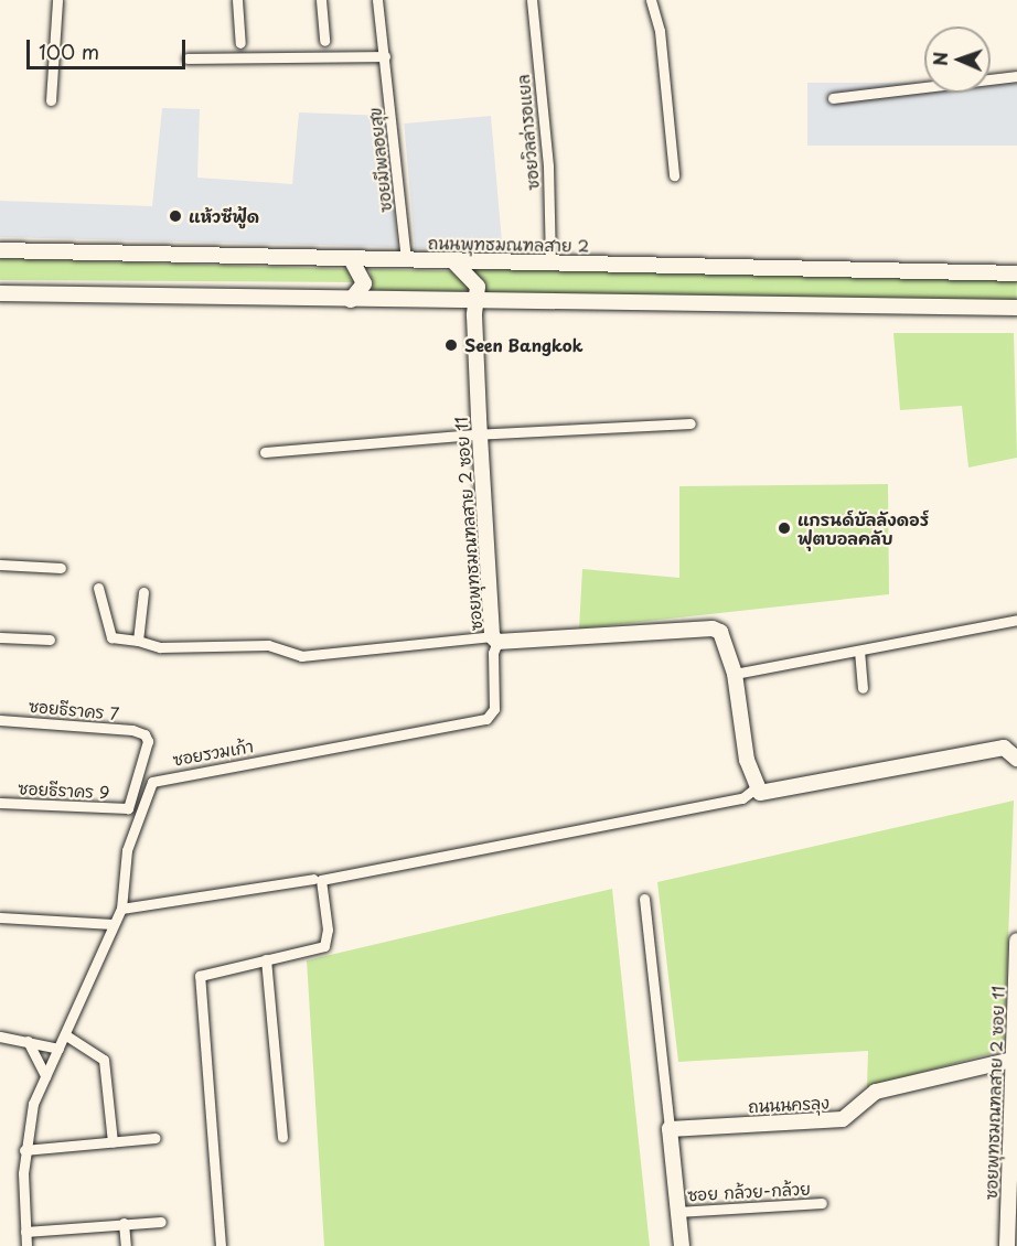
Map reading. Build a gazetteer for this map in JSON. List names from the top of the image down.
{
  "streets": {
    "main road": ["ถนนพุทธมณฑลสาย 2", "ซอยพุทธมณฑลสาย 2 ซอย 11", "ถนนนครลุง"],
    "street": [
      "ซอยวิลล่ารอแยล",
      "ซอยมีพลอยสุข",
      "ซอยธีราคร 7",
      "ซอยรวมเก้า",
      "ซอยธีราคร 9",
      "ซอย กล้วย-กล้วย"
    ]
  },
  "crossings": [
    ["ซอยวิลล่ารอแยล", "ถนนพุทธมณฑลสาย 2"],
    ["ซอยมีพลอยสุข", "ถนนพุทธมณฑลสาย 2"],
    ["ถนนพุทธมณฑลสาย 2", "ซอยพุทธมณฑลสาย 2 ซอย 11"],
    ["ซอยพุทธมณฑลสาย 2 ซอย 11", "ซอยรวมเก้า"],
    ["ซอยพุทธมณฑลสาย 2 ซอย 11", "ถนนนครลุง"],
    ["ซอยธีราคร 7", "ซอยธีราคร 9"]
  ],
  "places": ["แห้วซีฟู้ด", "Seen Bangkok", "แกรนด์บัลลังดอร์ ฟุตบอลคลับ"],
  "scale_bar": "100 m",
  "north": "left"
}
